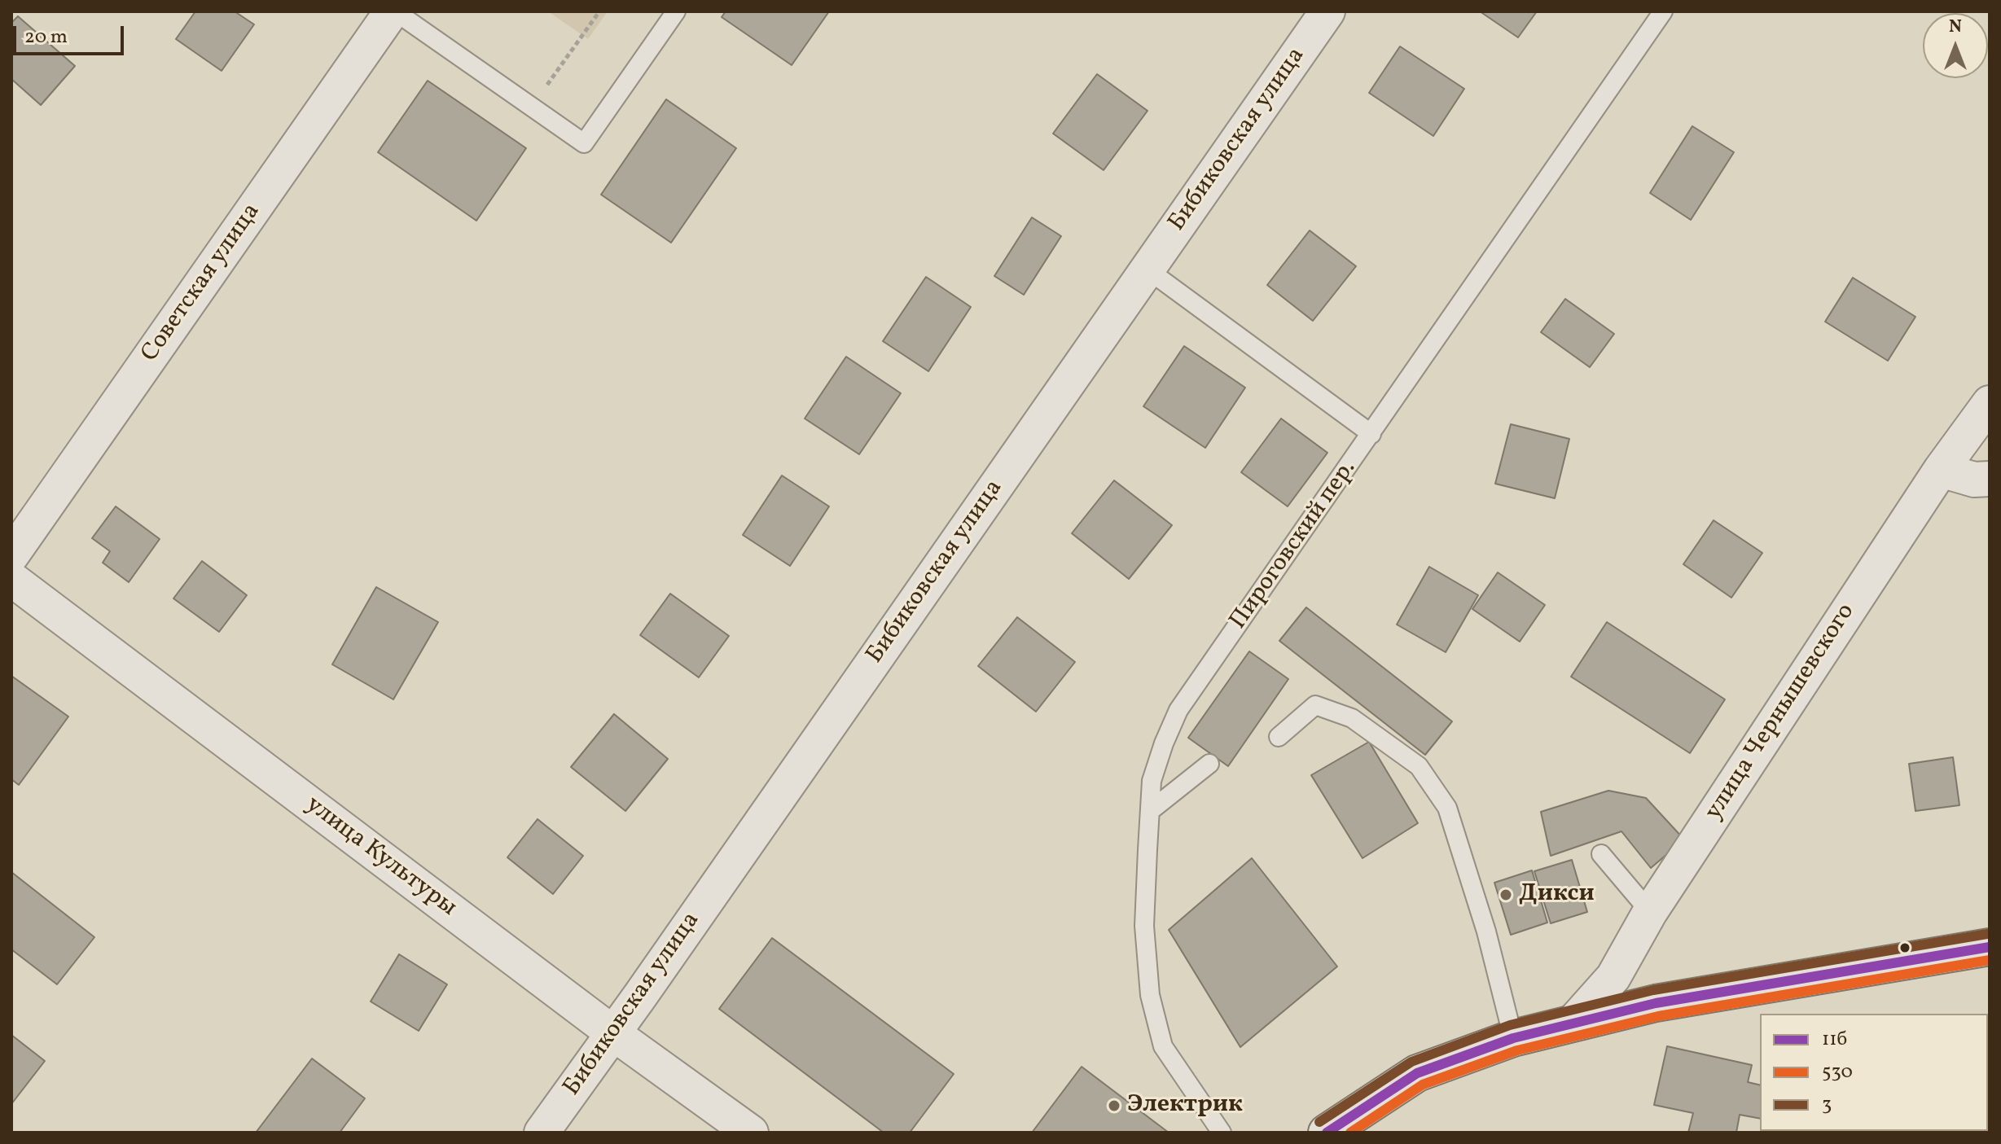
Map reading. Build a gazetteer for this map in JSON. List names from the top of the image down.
{
  "streets": {
    "street": [
      "Бибиковская улица",
      "Советская улица",
      "улица Чернышевского",
      "улица Культуры"
    ],
    "lane": ["Пироговский пер."]
  },
  "crossings": [
    ["Бибиковская улица", "улица Культуры"]
  ],
  "places": ["Дикси", "Электрик"],
  "lines": ["transit line 3", "transit line 11б", "transit line 530"],
  "legend": ["11б", "530", "3"],
  "scale_bar": "20 m",
  "north": "top"
}
